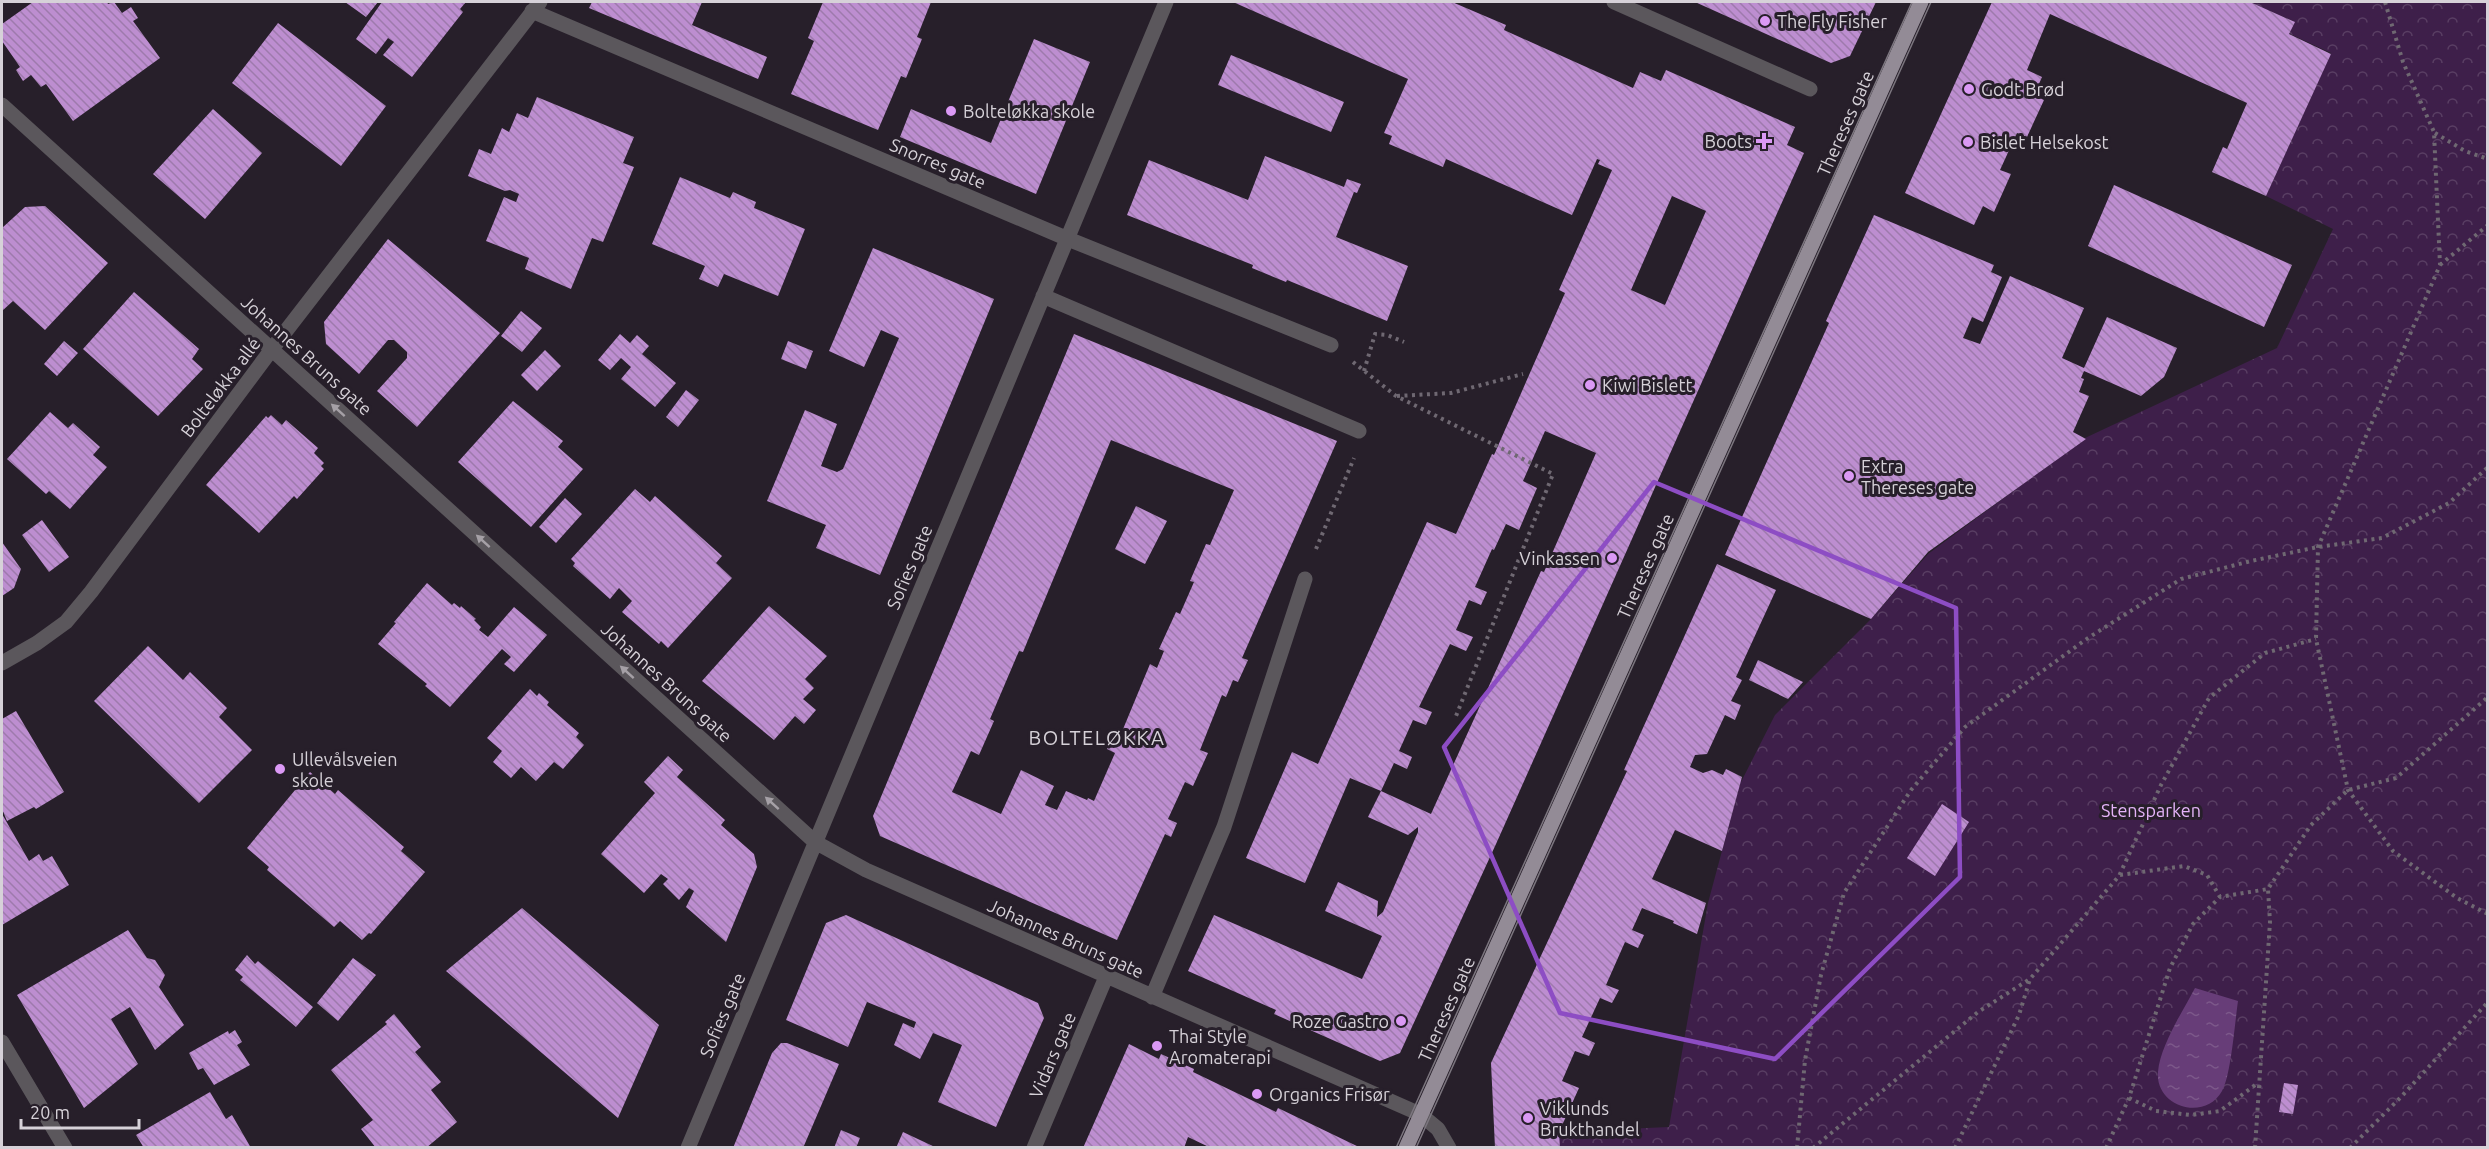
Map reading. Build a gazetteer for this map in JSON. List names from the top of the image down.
{
  "streets": {
    "main road": ["Thereses gate"],
    "street": [
      "Snorres gate",
      "Johannes Bruns gate",
      "Bolteløkka allé",
      "Sofies gate",
      "Vidars gate"
    ]
  },
  "crossings": [
    ["Thereses gate", "Johannes Bruns gate"],
    ["Snorres gate", "Bolteløkka allé"],
    ["Snorres gate", "Sofies gate"],
    ["Johannes Bruns gate", "Bolteløkka allé"],
    ["Johannes Bruns gate", "Sofies gate"],
    ["Johannes Bruns gate", "Vidars gate"]
  ],
  "one_way": ["Johannes Bruns gate"],
  "districts": ["BOLTELØKKA"],
  "parks": ["Stensparken"],
  "places": {
    "other": [
      "The Fly Fisher",
      "Godt Brød",
      "Bolteløkka skole",
      "Bislet Helsekost",
      "Kiwi Bislett",
      "Extra Thereses gate",
      "Vinkassen",
      "Ullevålsveien skole",
      "Roze Gastro",
      "Thai Style Aromaterapi",
      "Organics Frisør",
      "Viklunds Brukthandel"
    ],
    "health": ["Boots"]
  },
  "scale_bar": "20 m"
}
